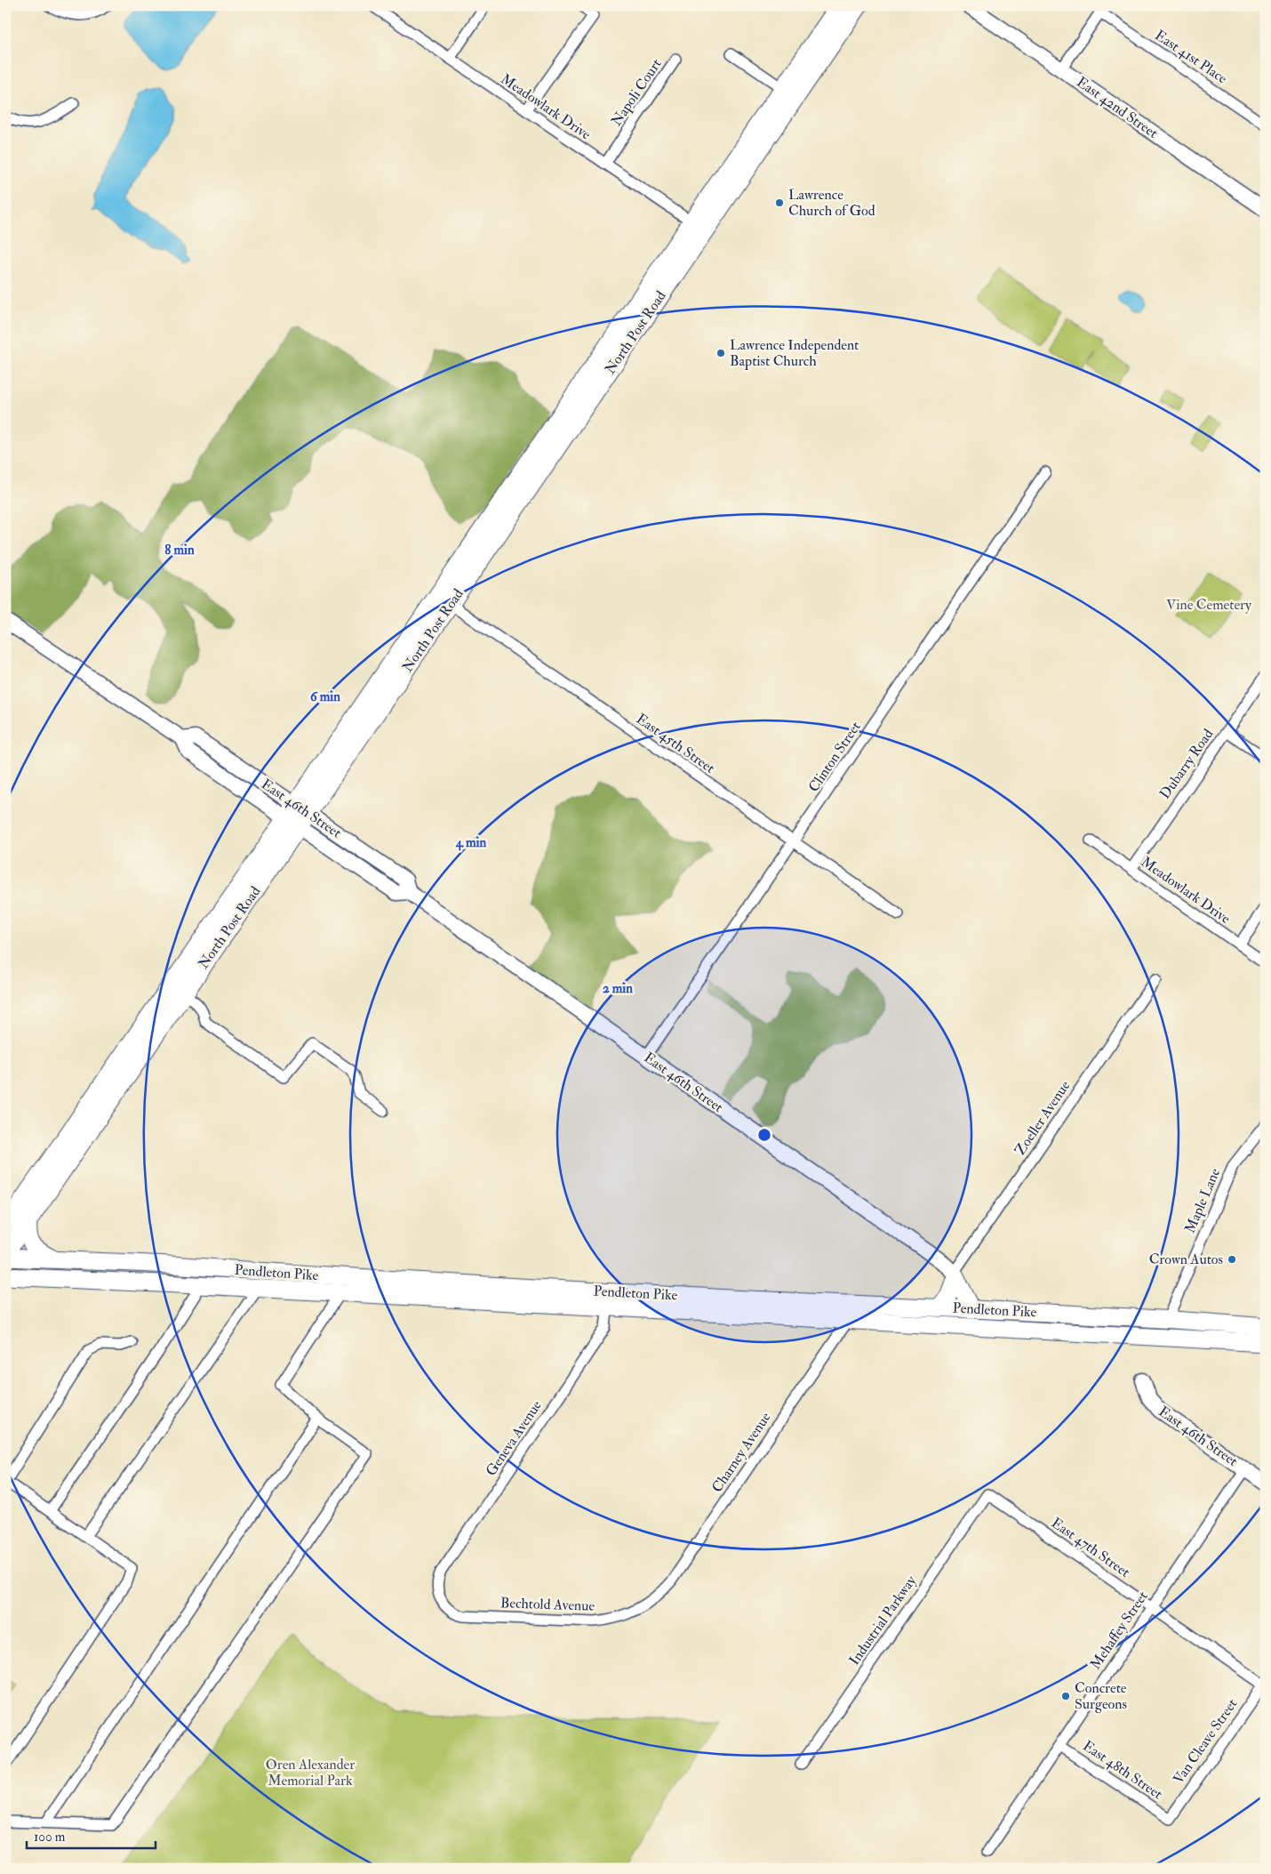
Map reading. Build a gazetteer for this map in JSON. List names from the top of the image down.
{
  "streets": {
    "main road": ["North Post Road", "Pendleton Pike"],
    "street": [
      "East 41st Place",
      "Napoli Court",
      "Meadowlark Drive",
      "East 42nd Street",
      "East 45th Street",
      "Clinton Street",
      "Dubarry Road",
      "East 46th Street",
      "Zoeller Avenue",
      "Maple Lane",
      "Geneva Avenue",
      "Charney Avenue",
      "East 47th Street",
      "Bechtold Avenue",
      "Industrial Parkway",
      "Mehaffey Street",
      "Van Cleave Street",
      "East 48th Street"
    ]
  },
  "crossings": [
    ["Napoli Court", "Meadowlark Drive"],
    ["Meadowlark Drive", "North Post Road"],
    ["Meadowlark Drive", "Dubarry Road"],
    ["North Post Road", "East 45th Street"],
    ["North Post Road", "East 46th Street"],
    ["East 45th Street", "Clinton Street"],
    ["Clinton Street", "East 46th Street"],
    ["East 46th Street", "Zoeller Avenue"],
    ["East 46th Street", "Mehaffey Street"],
    ["Maple Lane", "Pendleton Pike"],
    ["Pendleton Pike", "Geneva Avenue"],
    ["Pendleton Pike", "Charney Avenue"],
    ["Geneva Avenue", "Bechtold Avenue"],
    ["Charney Avenue", "Bechtold Avenue"],
    ["East 47th Street", "Industrial Parkway"],
    ["East 47th Street", "Mehaffey Street"],
    ["East 47th Street", "Van Cleave Street"],
    ["Mehaffey Street", "East 48th Street"],
    ["Van Cleave Street", "East 48th Street"]
  ],
  "parks": ["Vine Cemetery", "Oren Alexander Memorial Park"],
  "places": [
    "Lawrence Church of God",
    "Lawrence Independent Baptist Church",
    "Crown Autos",
    "Concrete Surgeons"
  ],
  "scale_bar": "100 m",
  "rings": [
    "8 min",
    "6 min",
    "4 min",
    "2 min"
  ]
}
